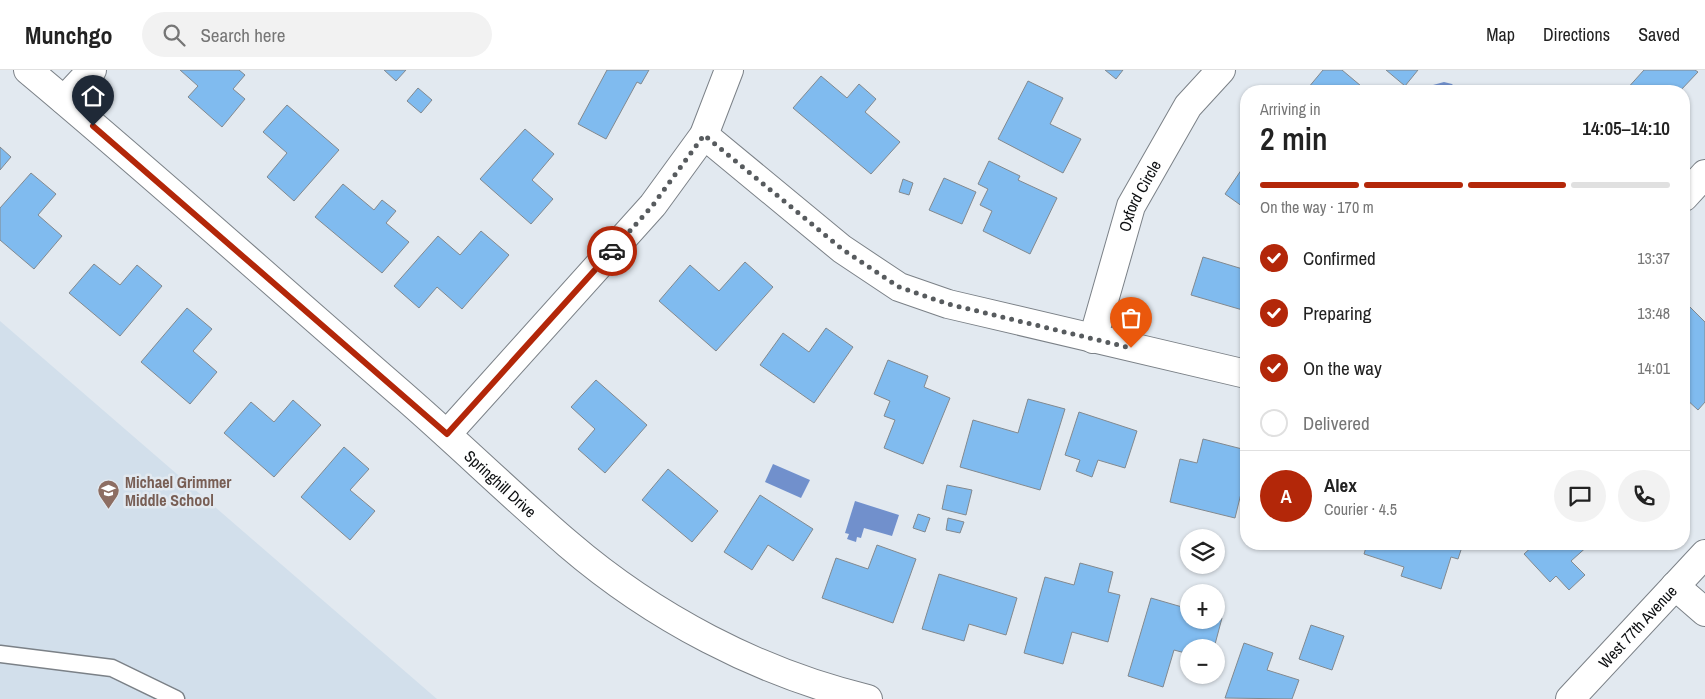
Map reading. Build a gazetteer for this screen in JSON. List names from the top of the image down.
{
  "streets": {
    "street": ["Oxford Circle", "Springhill Drive", "West 77th Avenue"]
  },
  "places": {
    "school or university": ["Michael Grimmer Middle School"]
  },
  "page": {
    "header": "Munchgo",
    "search": "Search here",
    "nav": ["Map", "Directions", "Saved"],
    "heading": ["2 min", "Arriving in", "14:05–14:10"],
    "panel": ["Alex", "Courier · 4.5"],
    "bar": "On the way · 170 m",
    "list": [
      ["Confirmed", "13:37"],
      ["Preparing", "13:48"],
      ["On the way", "14:01"],
      "Delivered"
    ],
    "round": "A",
    "map_buttons": ["+", "−"]
  }
}
